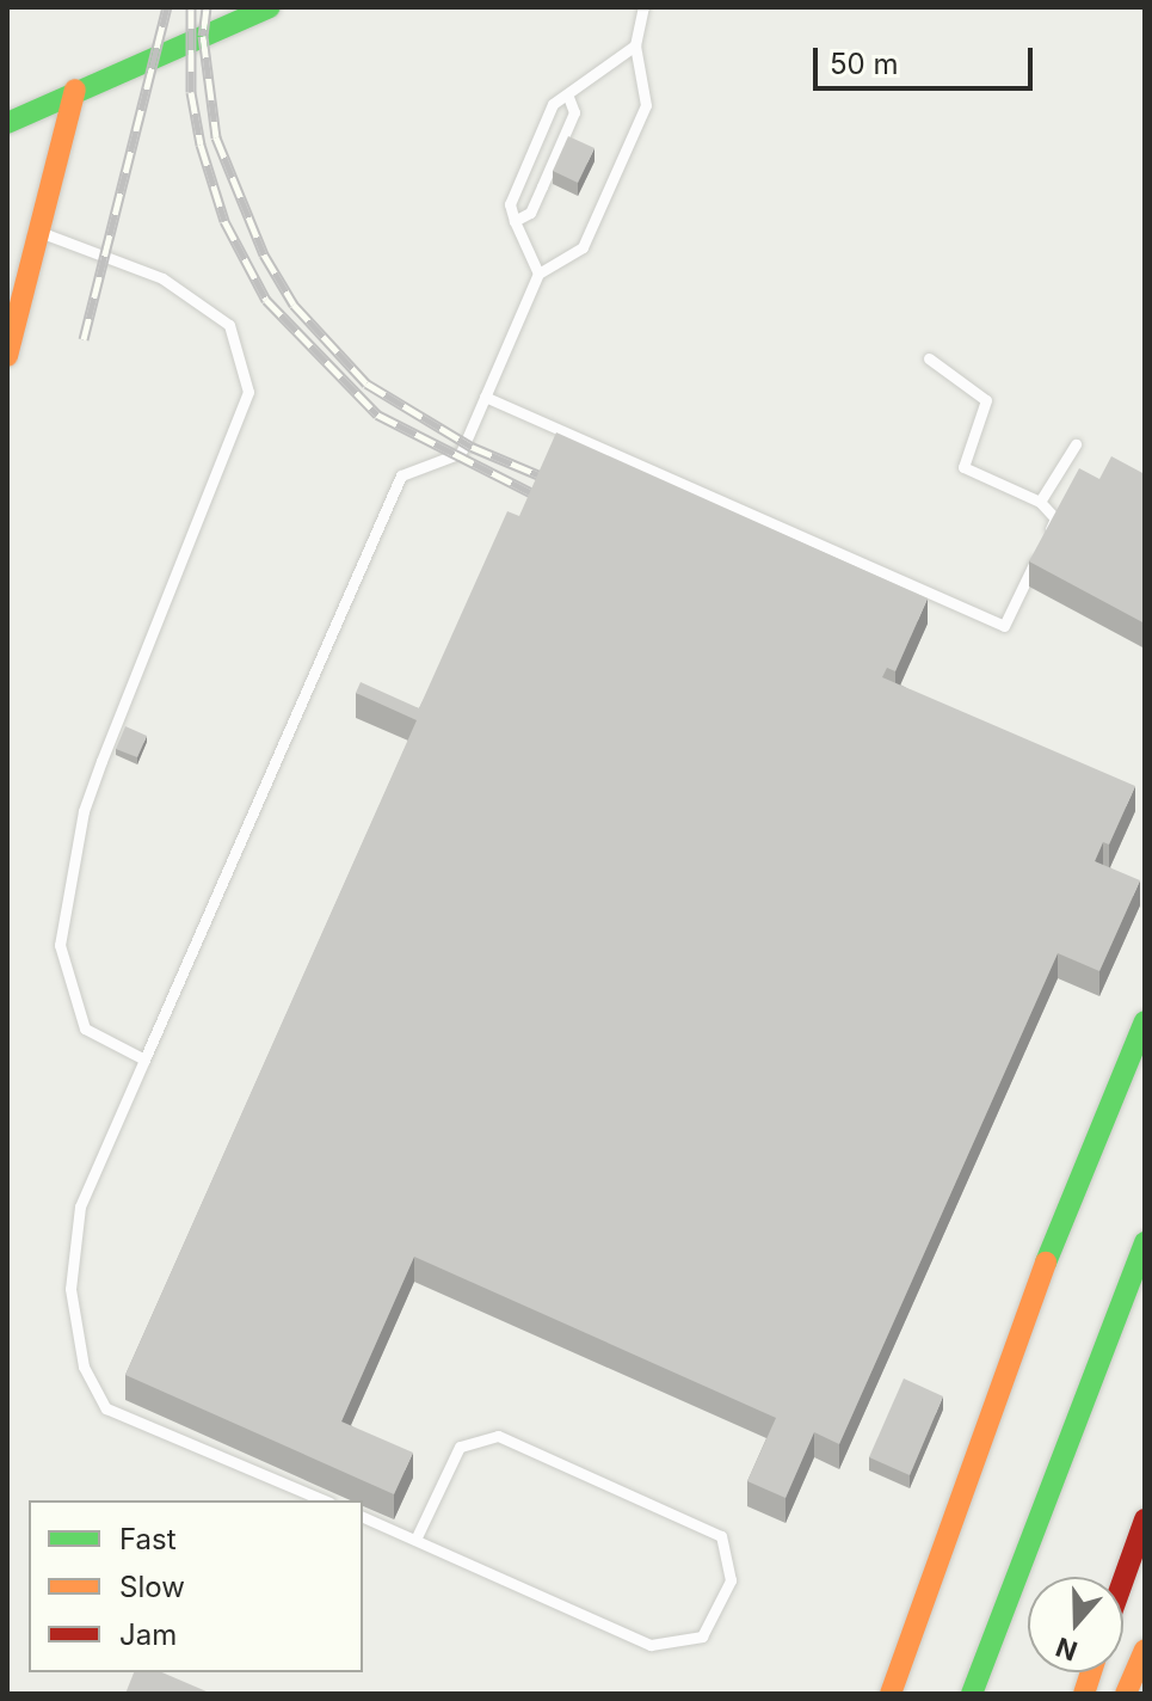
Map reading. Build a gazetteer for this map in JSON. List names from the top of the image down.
{
  "legend": ["Fast", "Slow", "Jam"],
  "scale_bar": "50 m",
  "north": "bottom"
}
